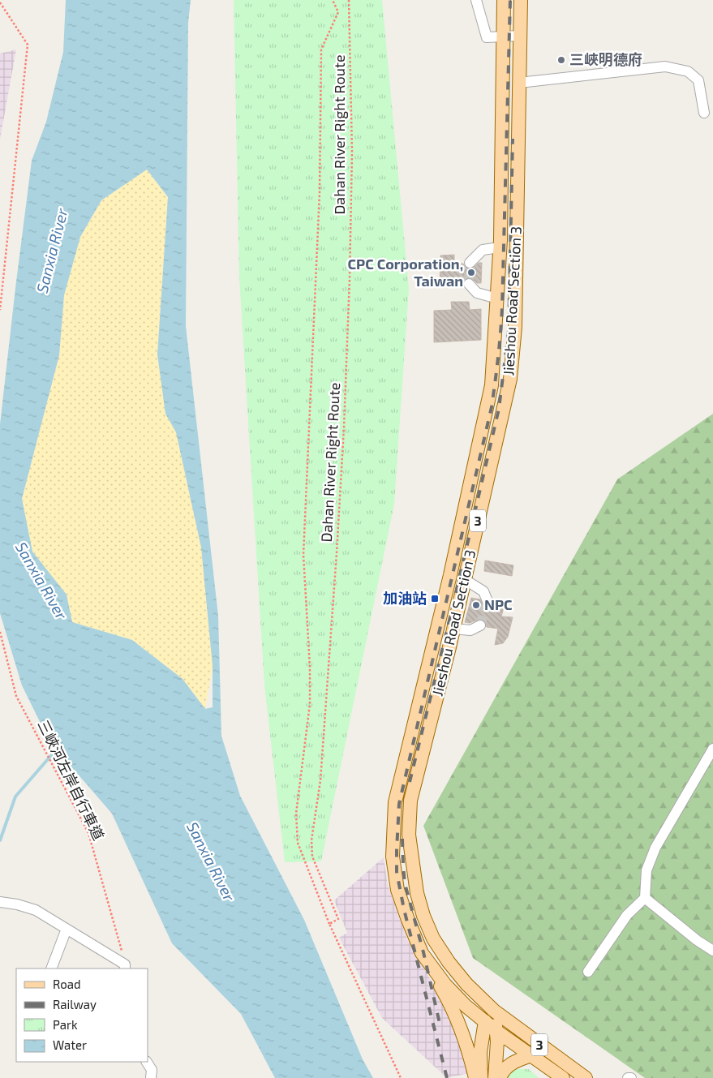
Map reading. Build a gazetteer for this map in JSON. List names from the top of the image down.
{
  "streets": {
    "main road": ["Jieshou Road Section 3", "3"],
    "path": ["Dahan River Right Route", "三峽河左岸自行車道"]
  },
  "water": ["Sanxia River"],
  "places": {
    "other": ["三峽明德府", "CPC Corporation, Taiwan", "NPC"],
    "transit": ["加油站"]
  },
  "legend": [
    "Road",
    "Railway",
    "Park",
    "Water"
  ]
}
